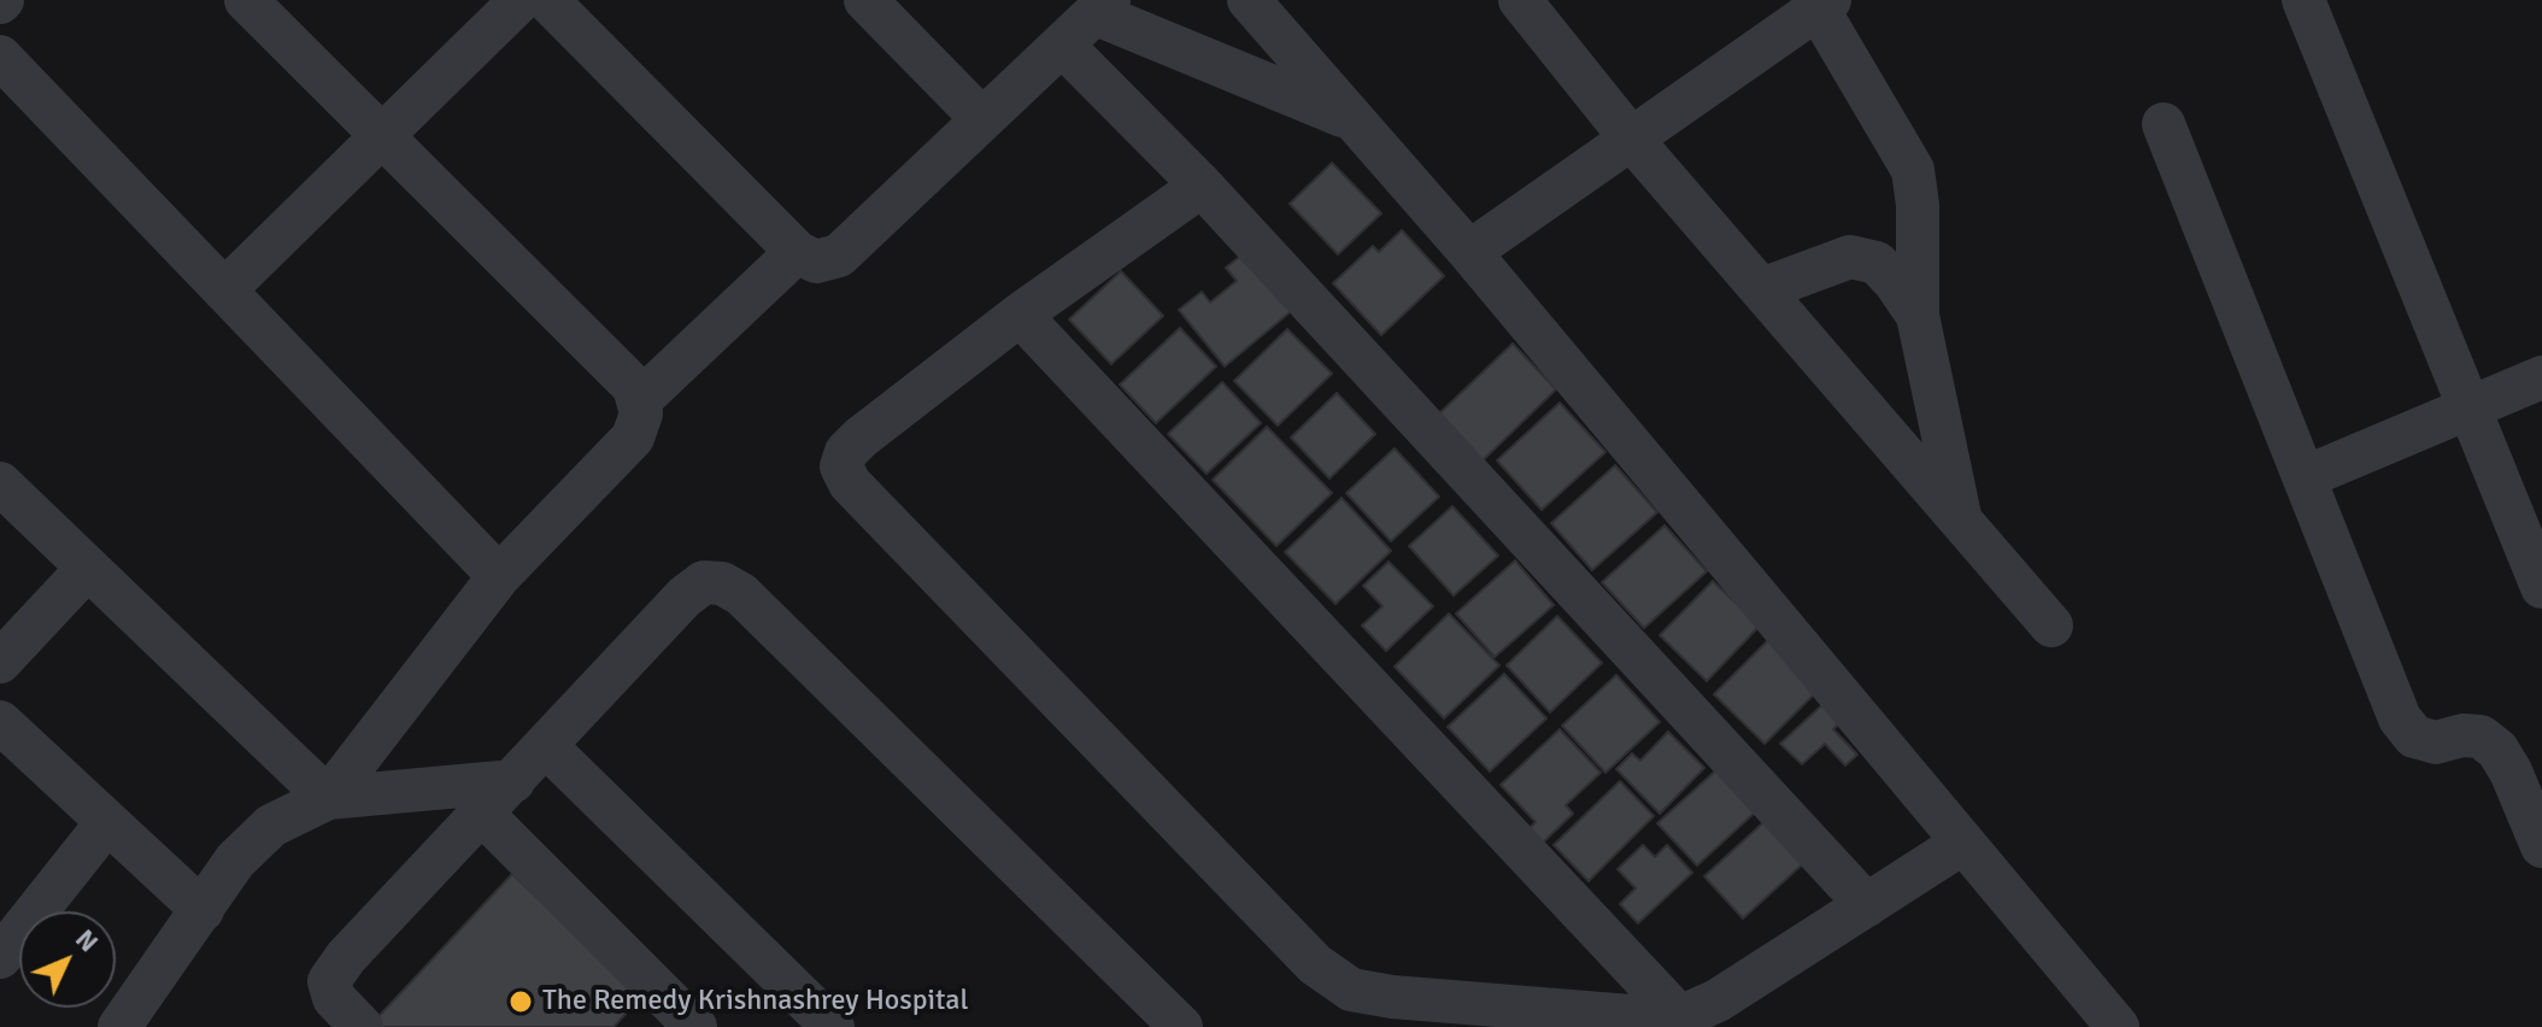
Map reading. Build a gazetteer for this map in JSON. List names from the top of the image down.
{
  "places": ["The Remedy Krishnashrey Hospital"],
  "north": "top right"
}
